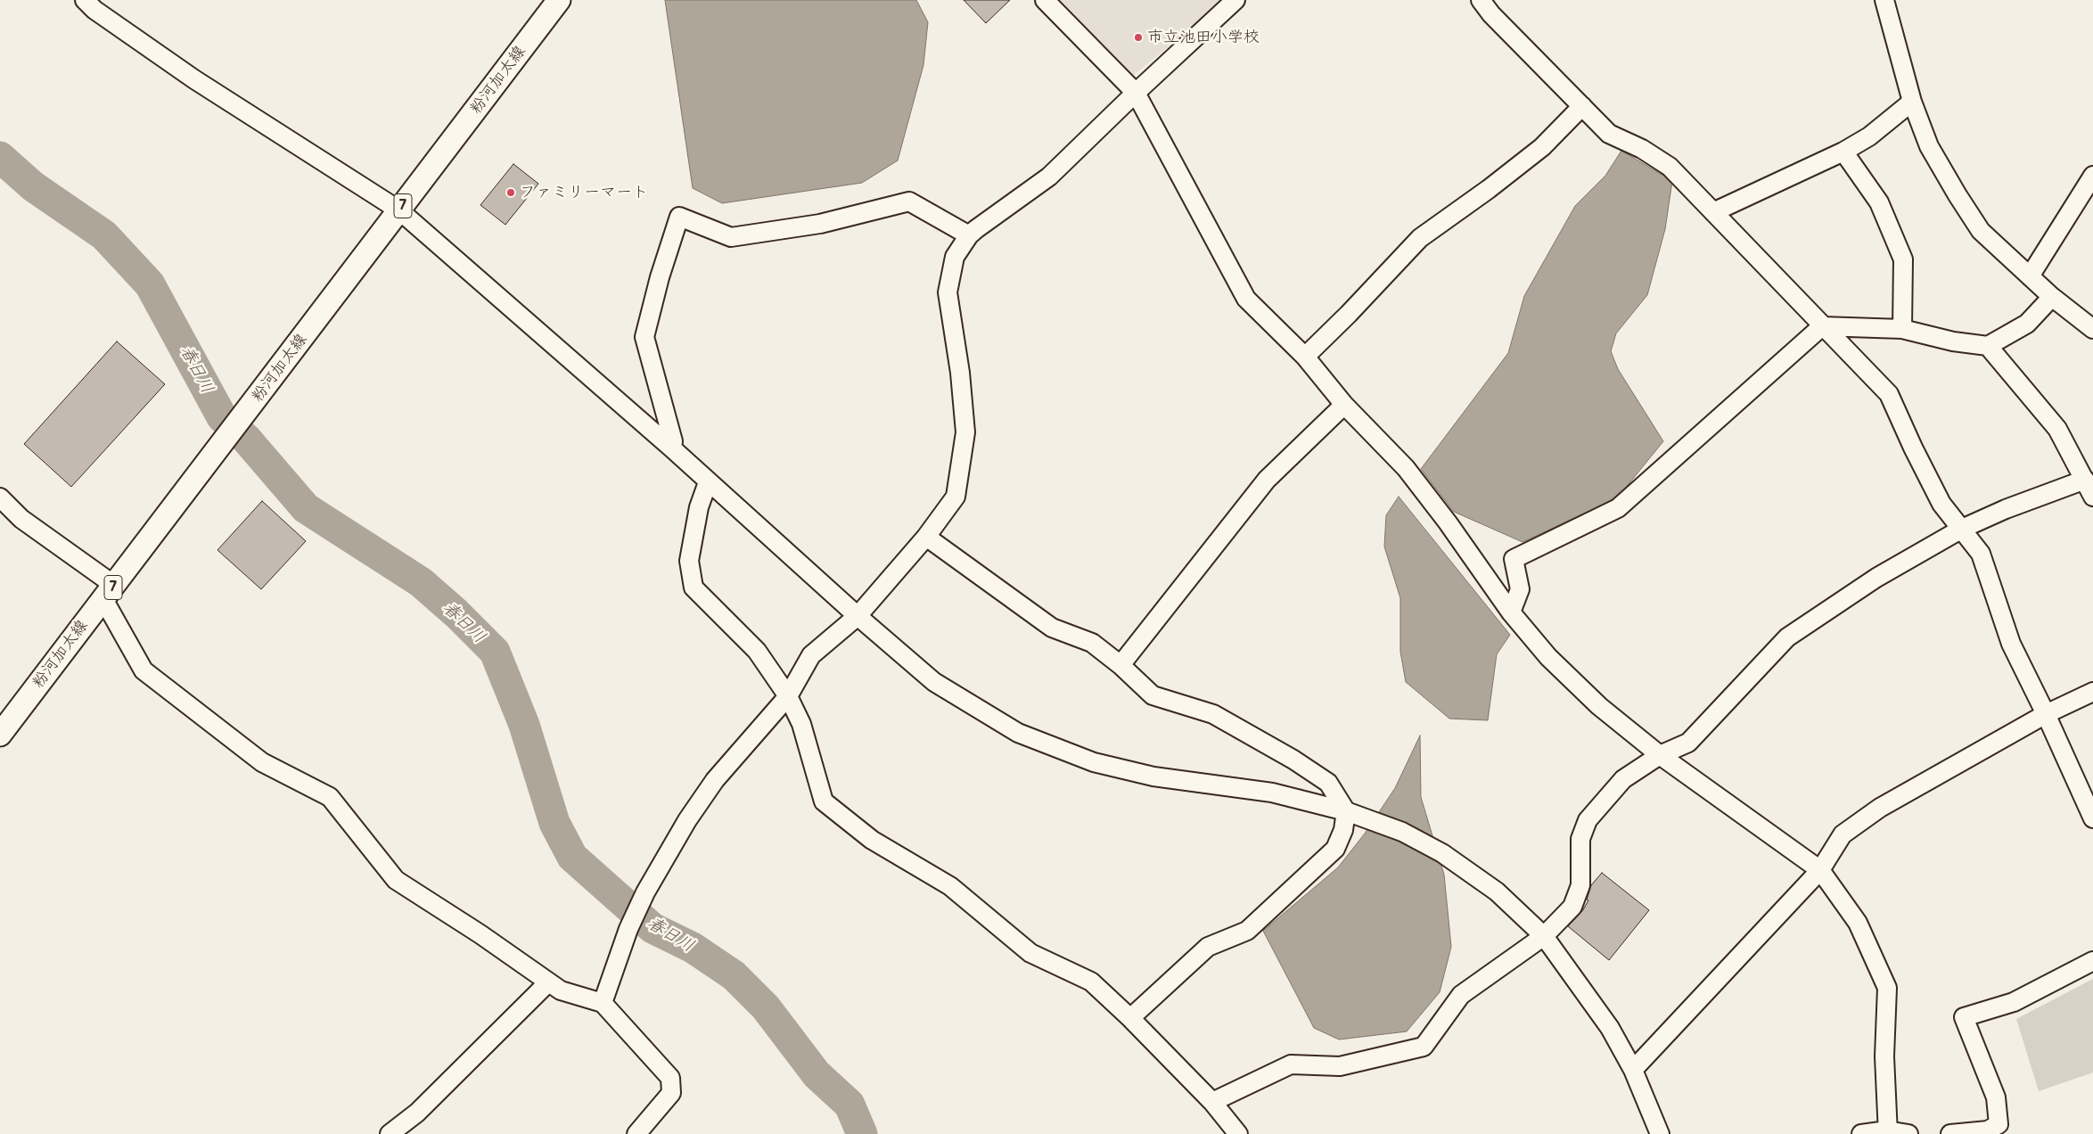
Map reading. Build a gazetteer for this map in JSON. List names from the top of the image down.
{
  "streets": {
    "main road": ["粉河加太線", "7"]
  },
  "water": ["春日川"],
  "places": ["市立池田小学校", "ファミリーマート"]
}
